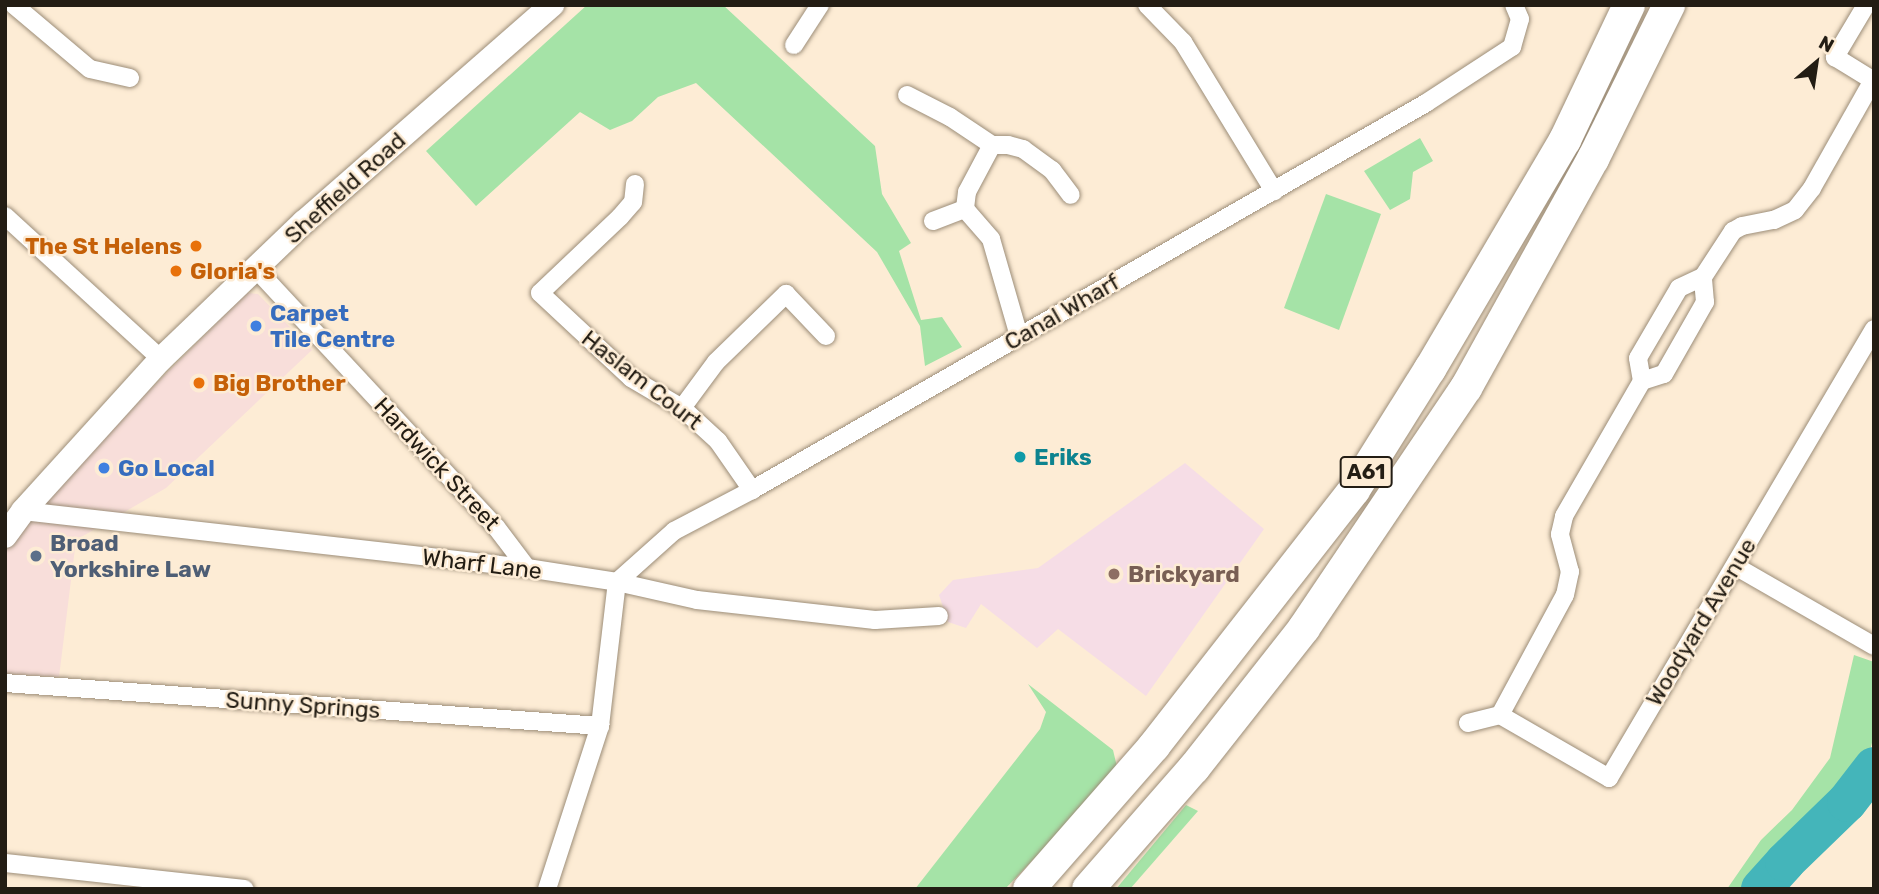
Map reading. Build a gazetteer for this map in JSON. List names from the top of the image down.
{
  "streets": {
    "highway": ["A61"],
    "main road": ["Sheffield Road"],
    "street": [
      "Canal Wharf",
      "Haslam Court",
      "Hardwick Street",
      "Wharf Lane",
      "Woodyard Avenue",
      "Sunny Springs"
    ]
  },
  "crossings": [
    ["Sheffield Road", "Hardwick Street"],
    ["Sheffield Road", "Wharf Lane"],
    ["Canal Wharf", "Haslam Court"],
    ["Canal Wharf", "Wharf Lane"],
    ["Hardwick Street", "Wharf Lane"]
  ],
  "places": [
    "The St Helens",
    "Gloria's",
    "Carpet Tile Centre",
    "Big Brother",
    "Eriks",
    "Go Local",
    "Broad Yorkshire Law",
    "Brickyard"
  ],
  "north": "top right"
}
